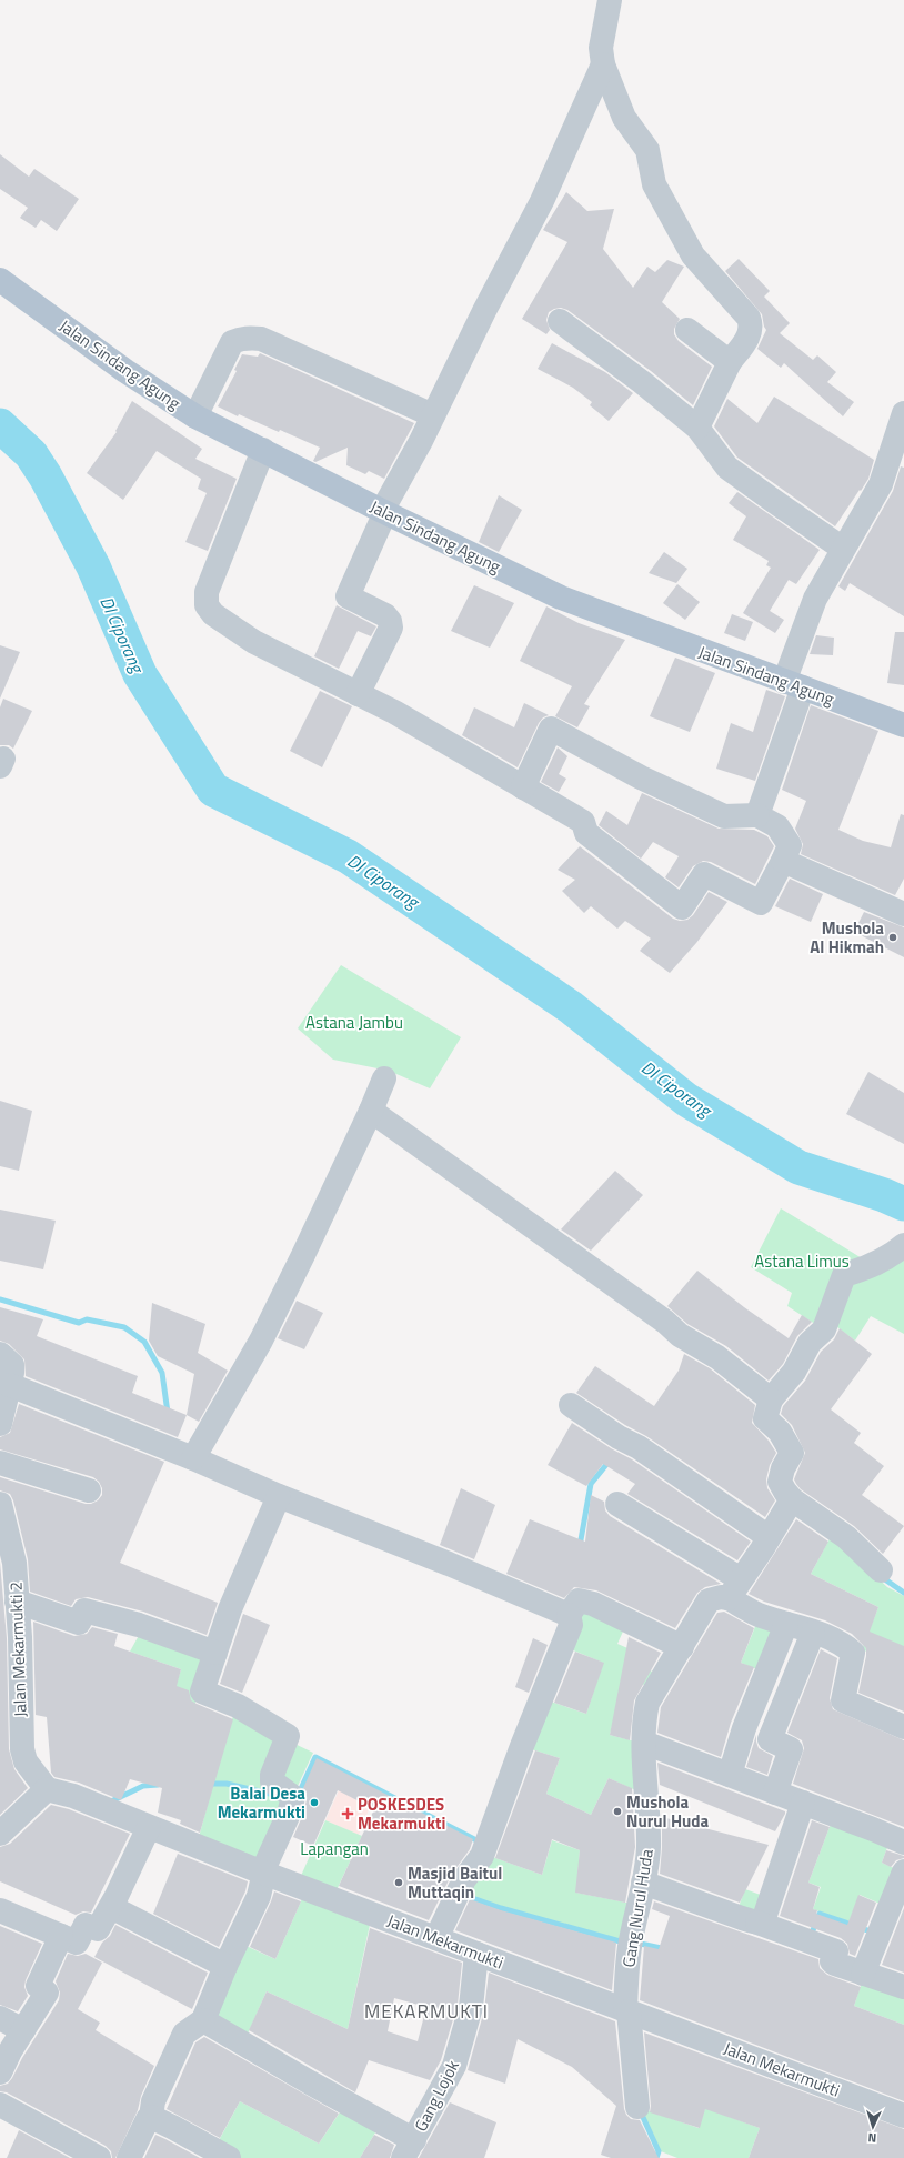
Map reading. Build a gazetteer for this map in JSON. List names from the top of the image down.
{
  "streets": {
    "main road": ["Jalan Sindang Agung"],
    "street": [
      "Jalan Mekarmukti 2",
      "Gang Nurul Huda",
      "Jalan Mekarmukti",
      "Gang Lojok"
    ]
  },
  "crossings": [
    ["Jalan Mekarmukti 2", "Jalan Mekarmukti"],
    ["Gang Nurul Huda", "Jalan Mekarmukti"],
    ["Jalan Mekarmukti", "Gang Lojok"]
  ],
  "districts": ["MEKARMUKTI"],
  "water": ["DI Ciporang"],
  "parks": ["Astana Jambu", "Astana Limus", "Lapangan"],
  "places": {
    "other": [
      "Mushola Al Hikmah",
      "Balai Desa Mekarmukti",
      "Mushola Nurul Huda",
      "Masjid Baitul Muttaqin"
    ],
    "health": ["POSKESDES Mekarmukti"]
  },
  "north": "bottom"
}
